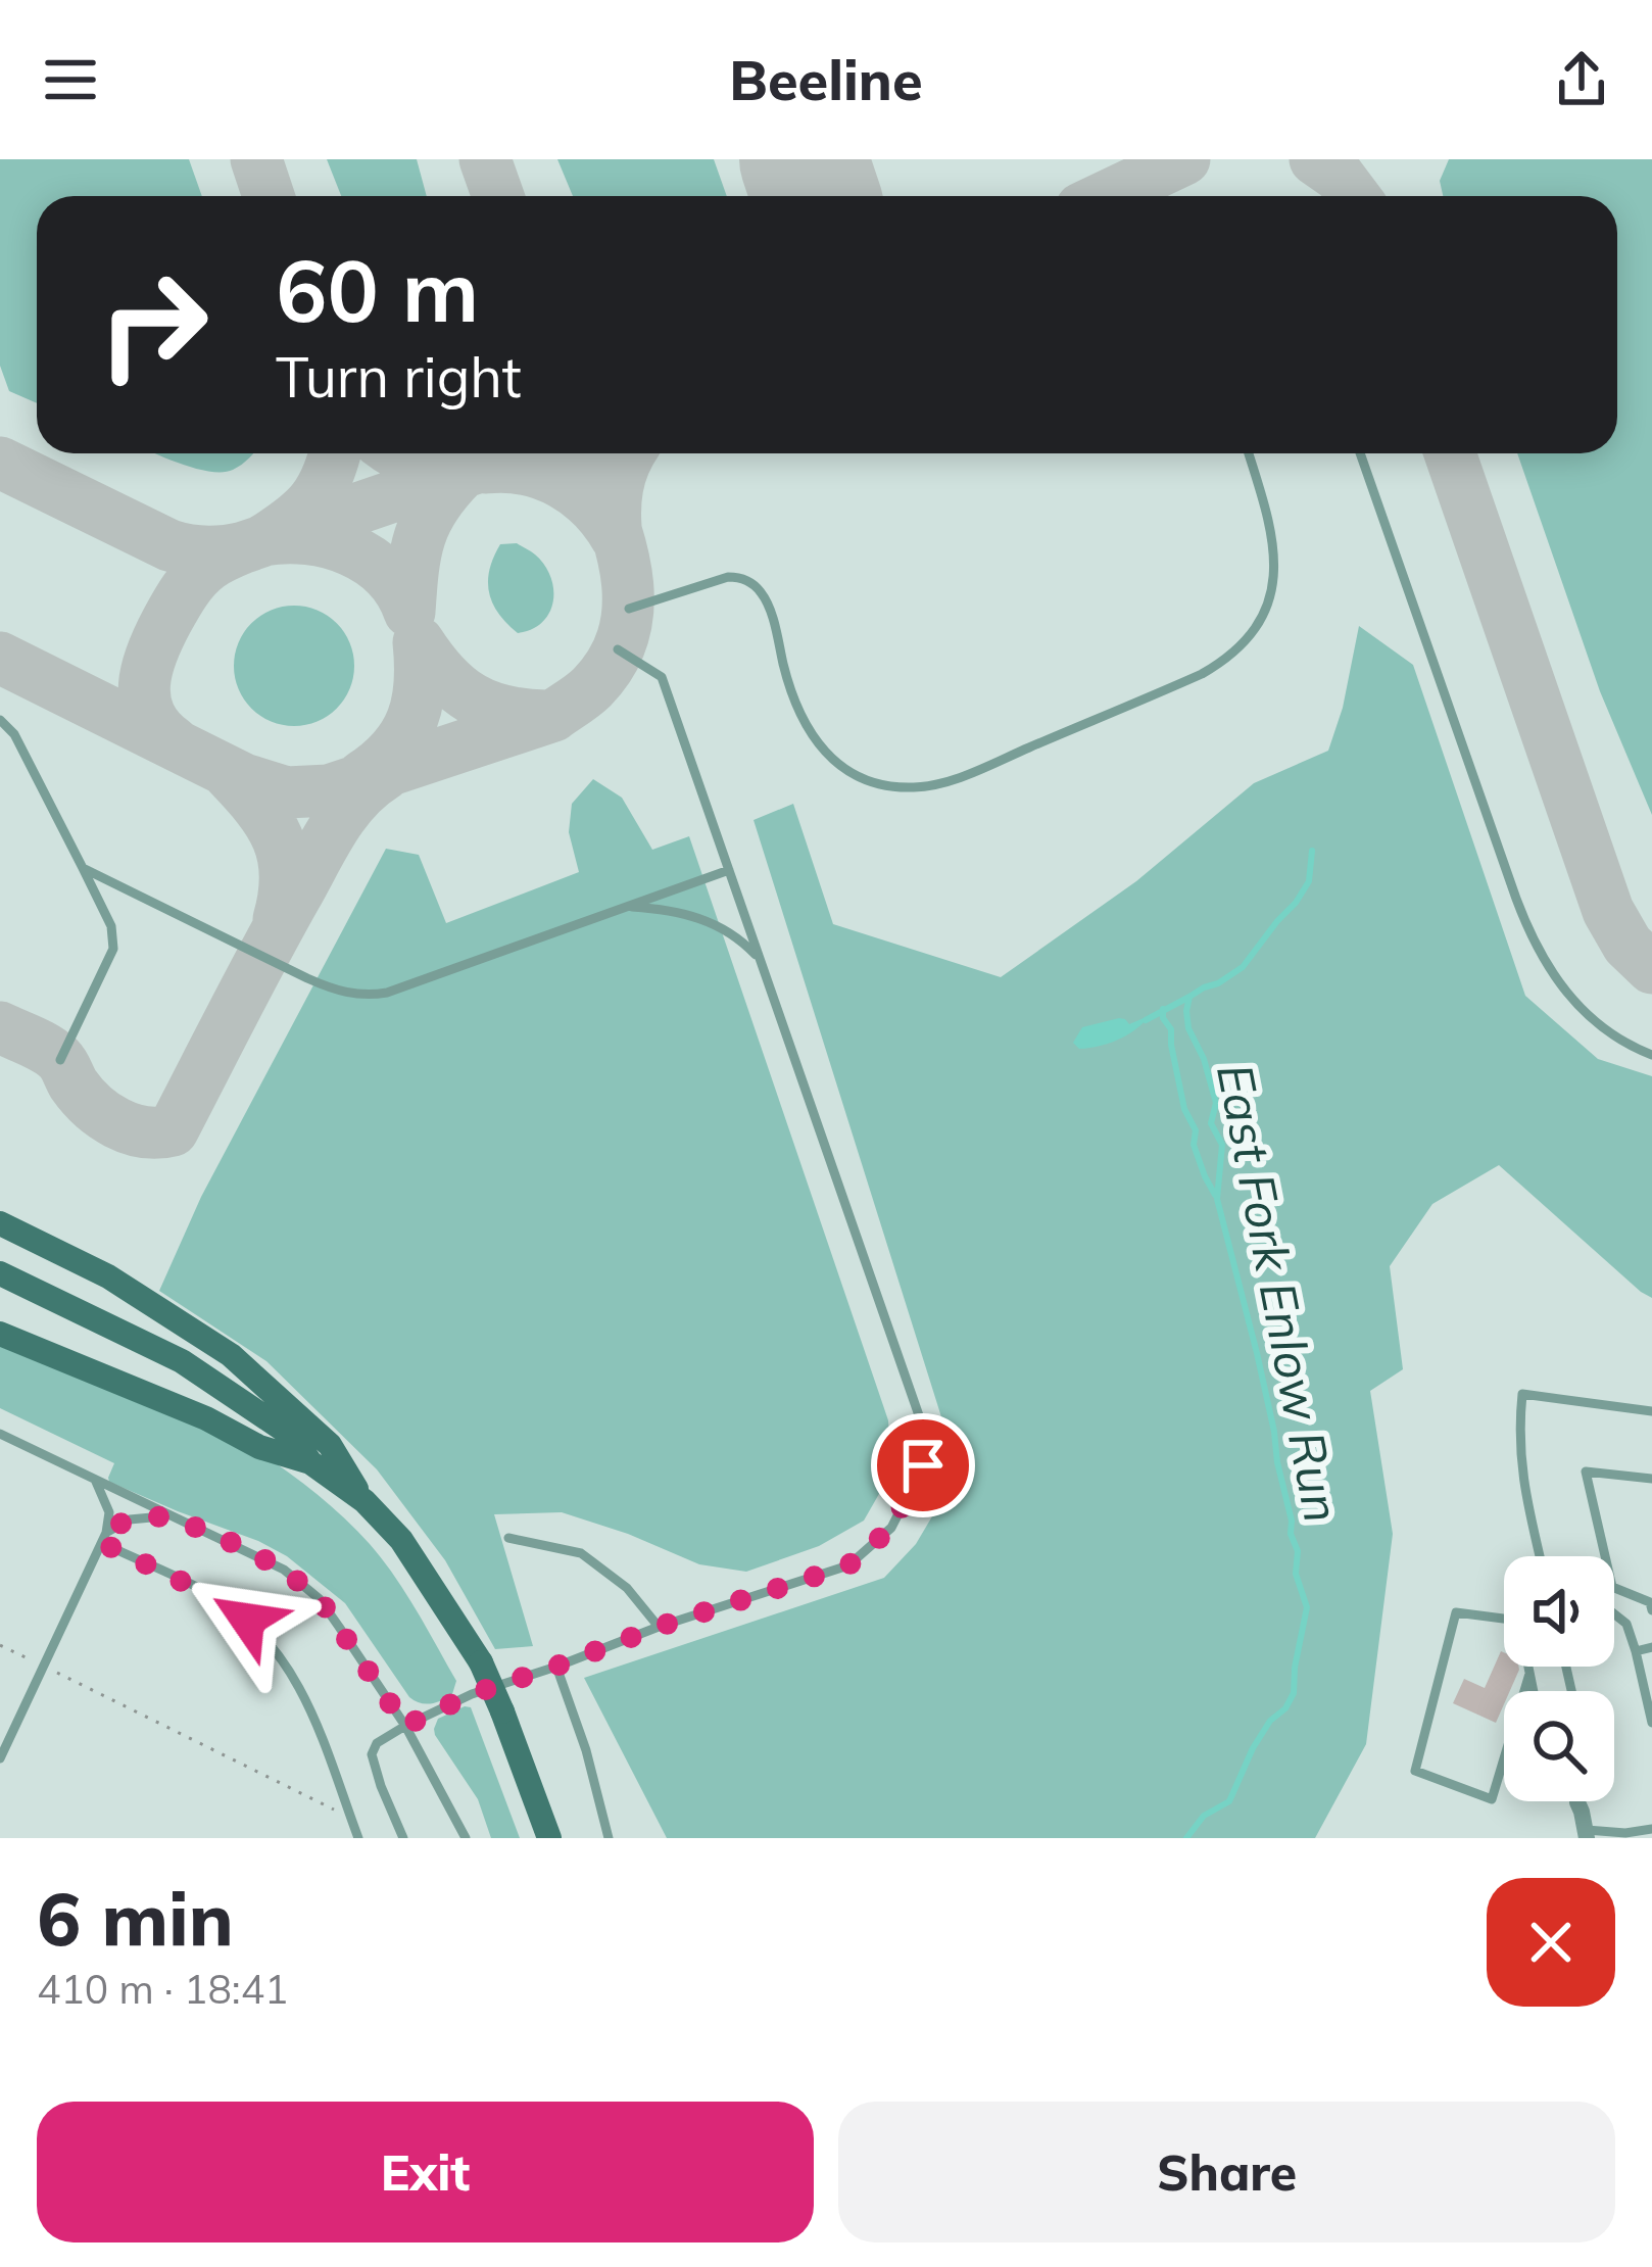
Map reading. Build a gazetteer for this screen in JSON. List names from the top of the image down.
{
  "water": ["East Fork Enlow Run"],
  "page": {
    "header": "Beeline",
    "turn": ["60 m", "Turn right"],
    "heading": ["6 min", "410 m · 18:41"],
    "buttons": ["Exit", "Share"]
  }
}
